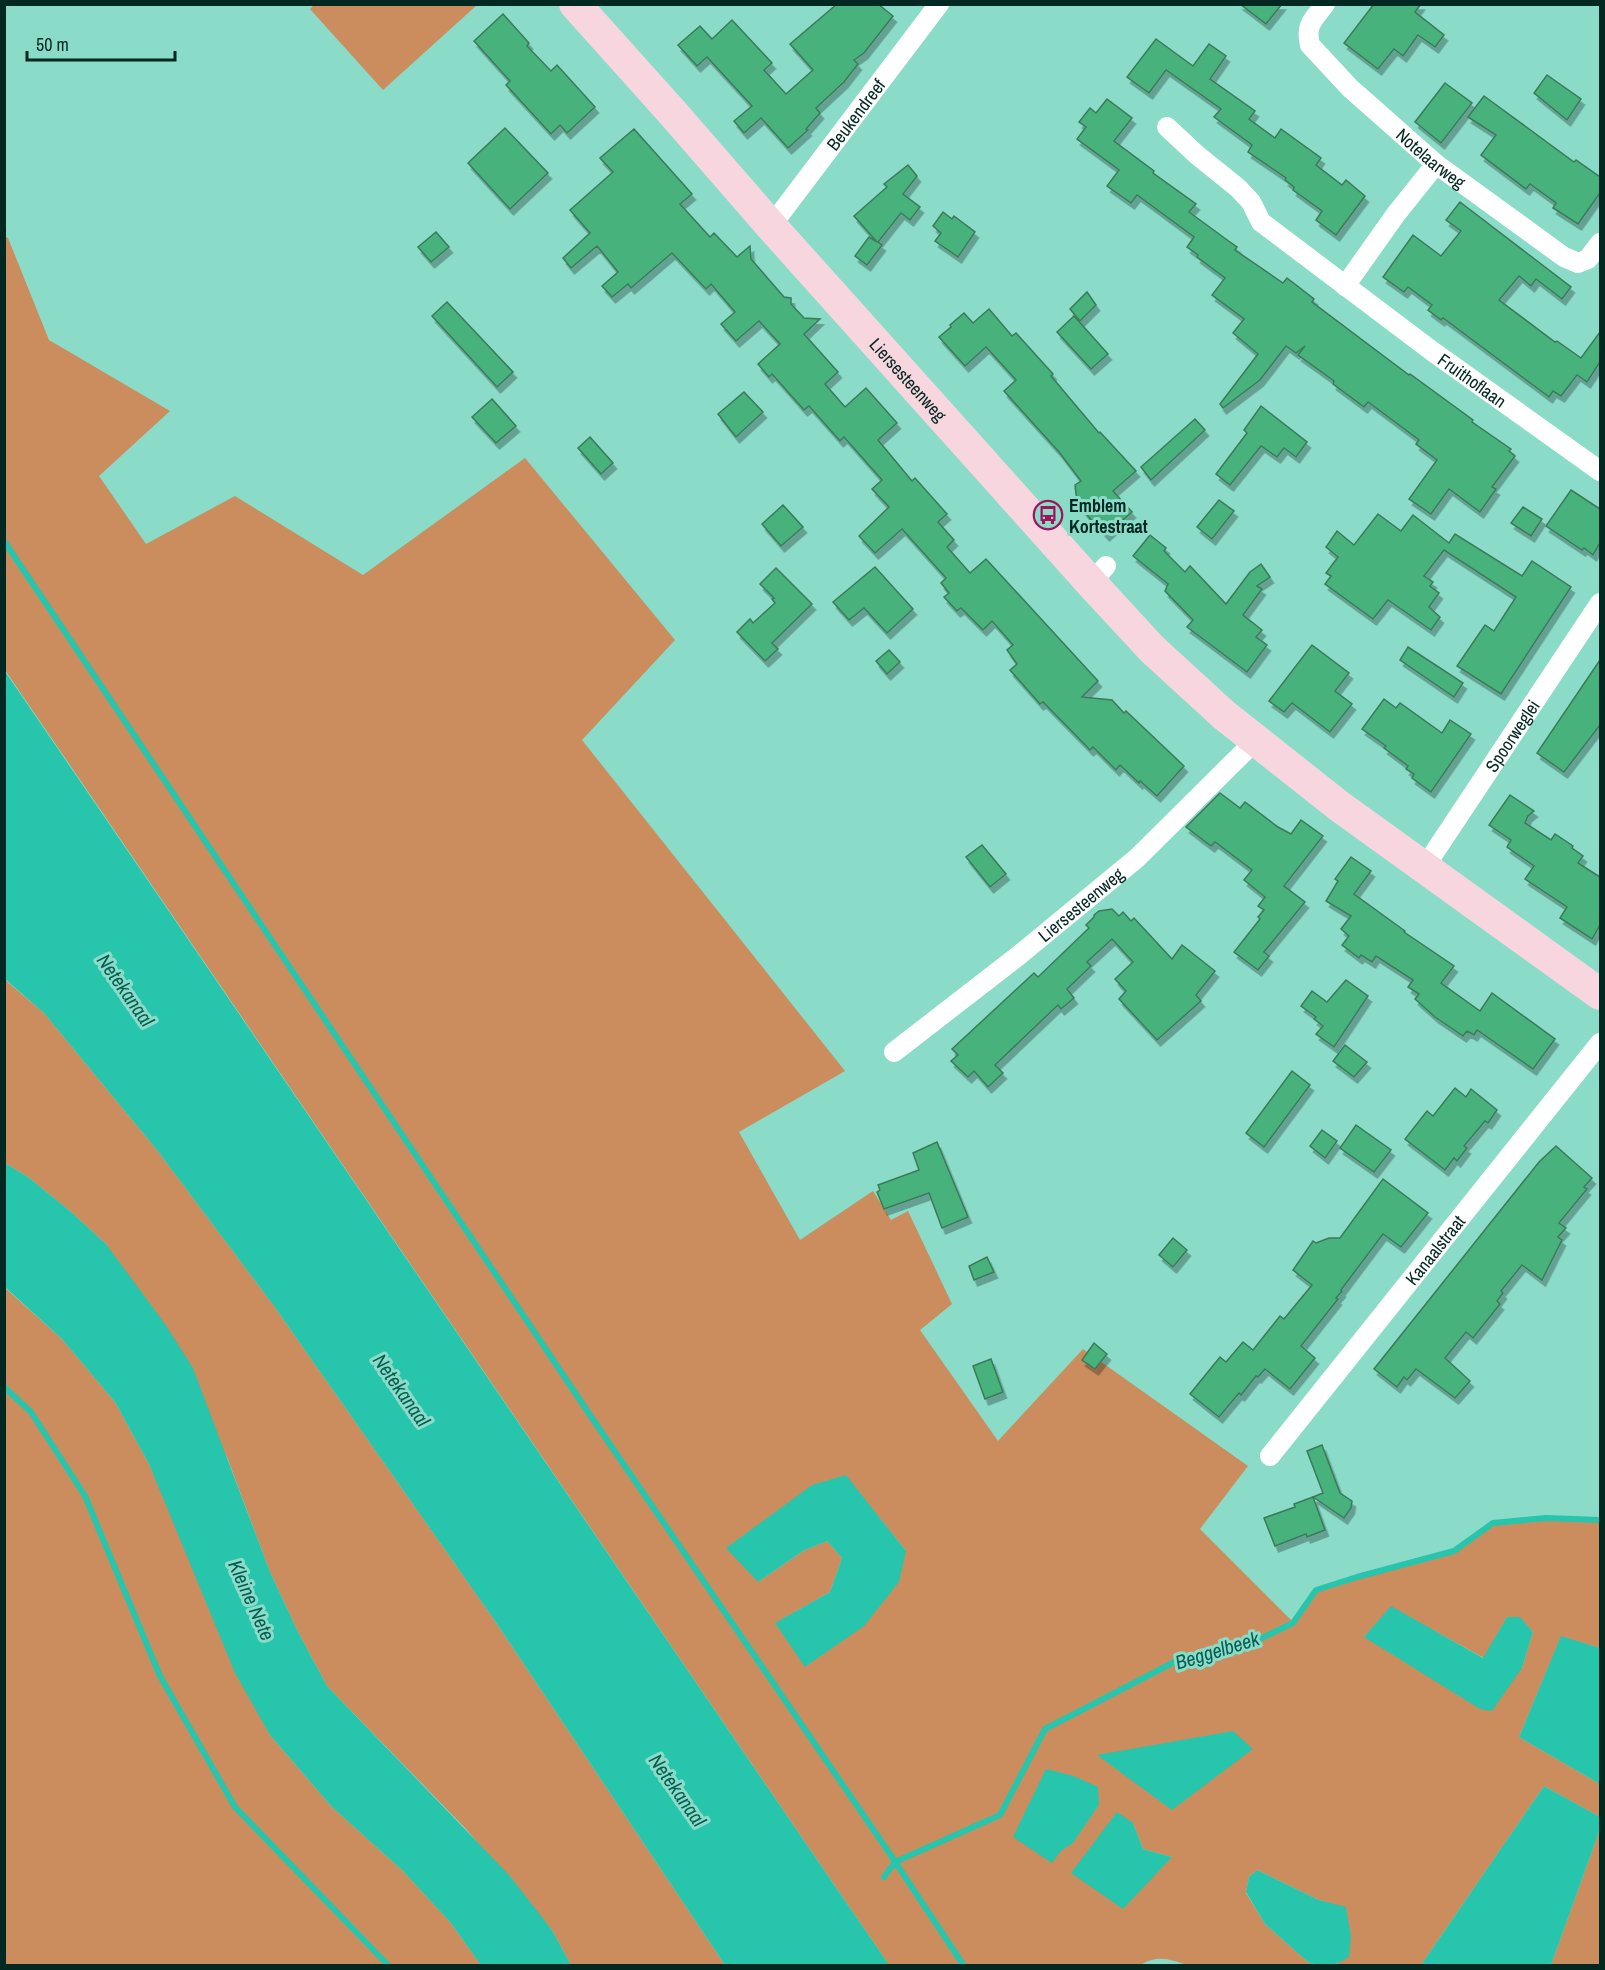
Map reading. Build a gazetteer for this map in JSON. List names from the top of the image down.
{
  "streets": {
    "main road": ["Liersesteenweg"],
    "street": [
      "Beukendreef",
      "Notelaarweg",
      "Fruithoflaan",
      "Spoorweglei",
      "Kanaalstraat"
    ]
  },
  "crossings": [
    ["Beukendreef", "Liersesteenweg"],
    ["Liersesteenweg", "Spoorweglei"]
  ],
  "water": ["Netekanaal", "Kleine Nete", "Beggelbeek"],
  "places": {
    "bus stop": ["Emblem Kortestraat"]
  },
  "scale_bar": "50 m"
}
